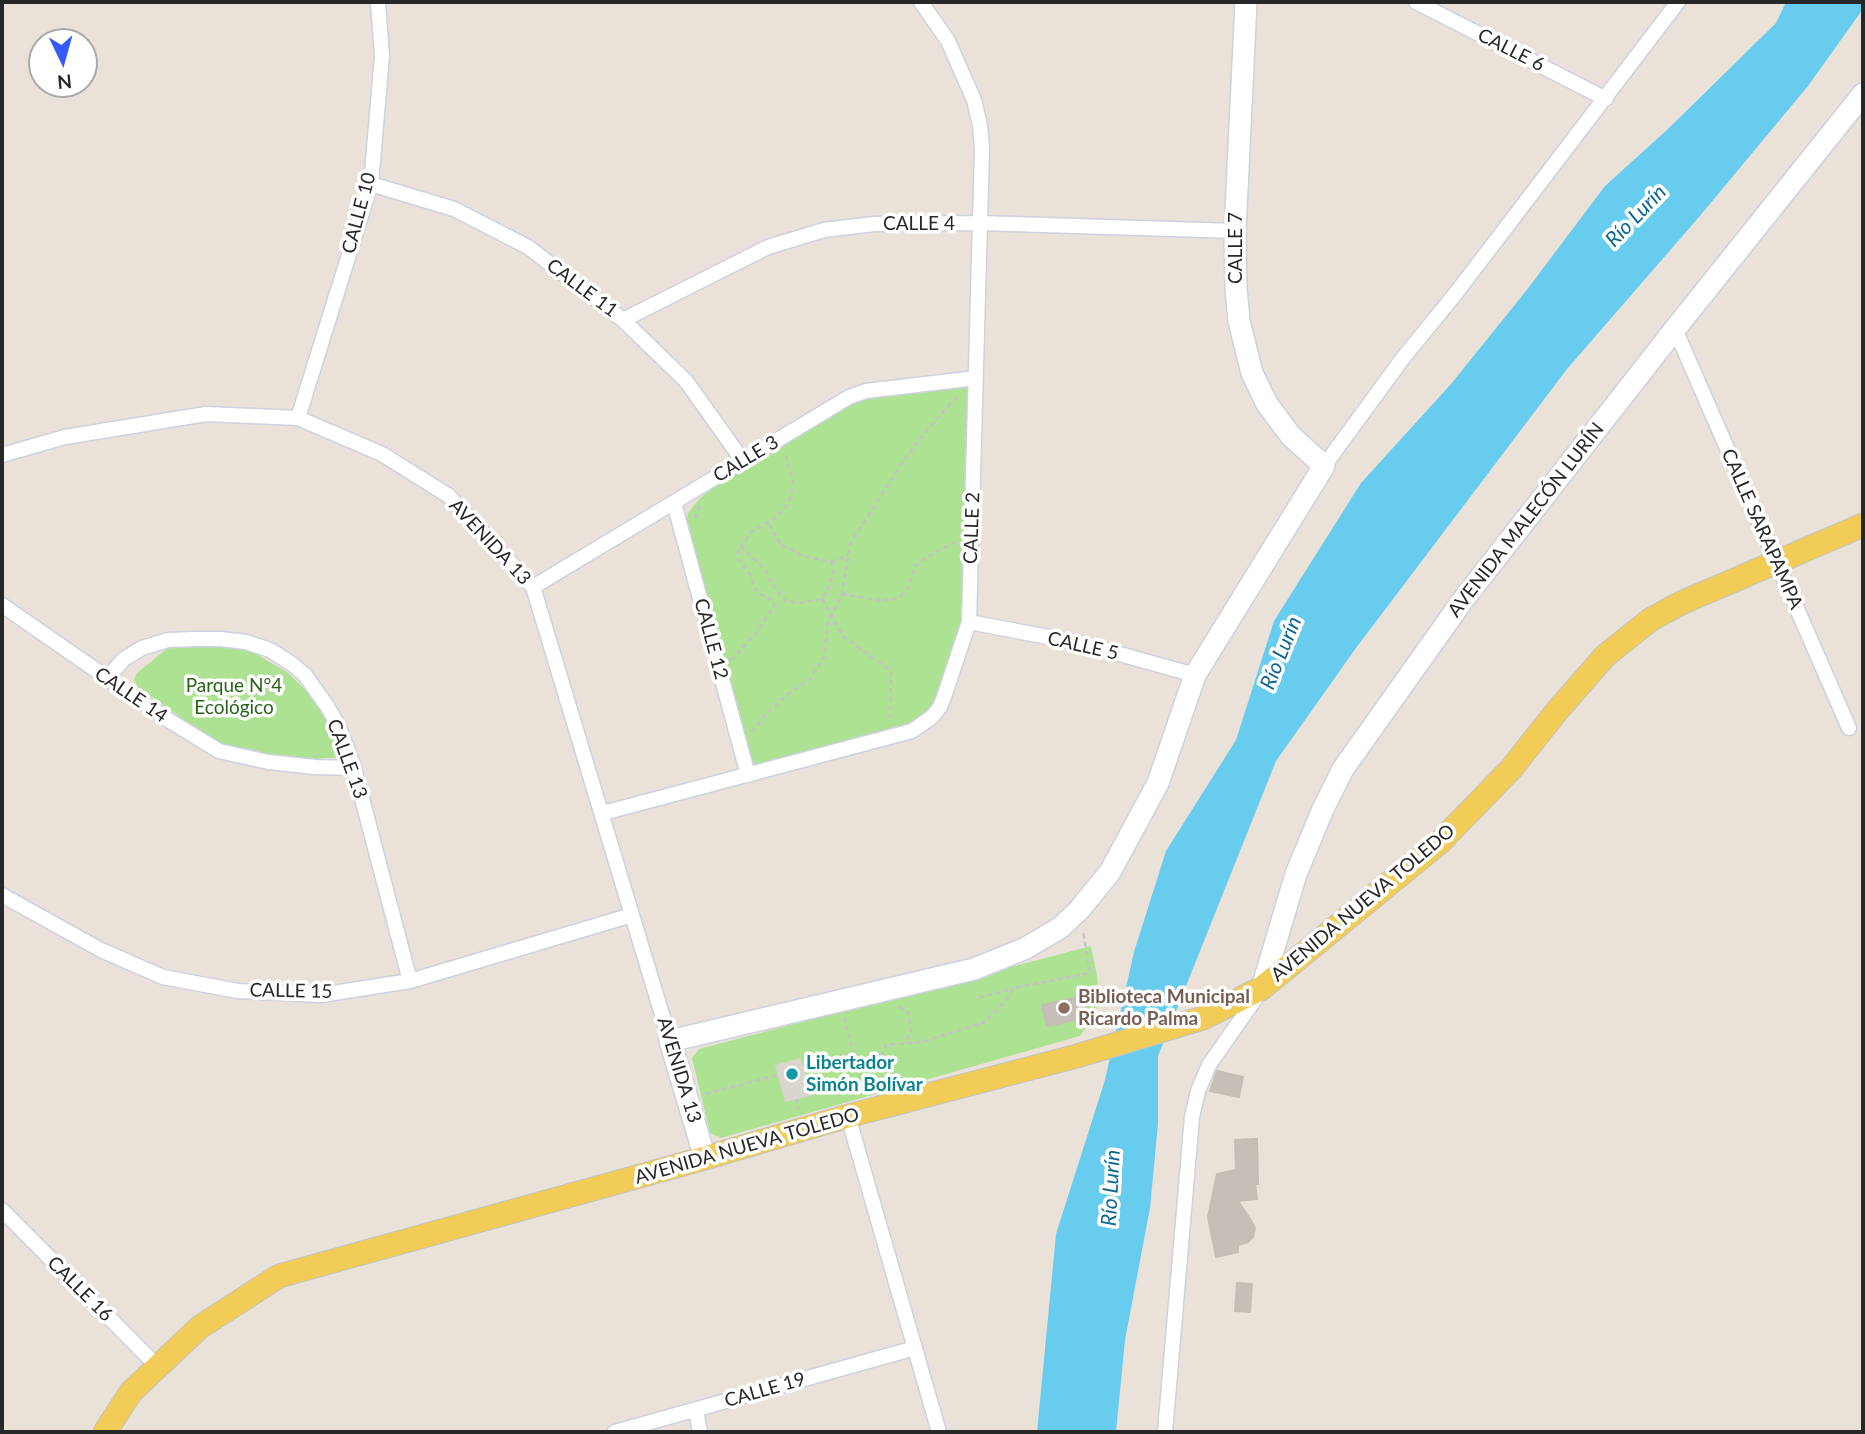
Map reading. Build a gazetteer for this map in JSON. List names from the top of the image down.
{
  "streets": {
    "main road": ["AVENIDA NUEVA TOLEDO"],
    "street": [
      "CALLE 6",
      "CALLE 10",
      "CALLE 4",
      "CALLE 7",
      "CALLE 11",
      "CALLE 3",
      "AVENIDA MALECÓN LURÍN",
      "CALLE 2",
      "CALLE SARAPAMPA",
      "AVENIDA 13",
      "CALLE 12",
      "CALLE 5",
      "CALLE 14",
      "CALLE 13",
      "CALLE 15",
      "CALLE 16",
      "CALLE 19"
    ]
  },
  "crossings": [
    ["CALLE 10", "CALLE 11"],
    ["CALLE 10", "AVENIDA 13"],
    ["CALLE 4", "CALLE 7"],
    ["CALLE 4", "CALLE 11"],
    ["CALLE 4", "CALLE 2"],
    ["CALLE 11", "CALLE 3"],
    ["CALLE 3", "CALLE 2"],
    ["CALLE 3", "AVENIDA 13"],
    ["CALLE 3", "CALLE 12"],
    ["AVENIDA MALECÓN LURÍN", "CALLE SARAPAMPA"],
    ["AVENIDA MALECÓN LURÍN", "AVENIDA NUEVA TOLEDO"],
    ["CALLE 2", "AVENIDA 13"],
    ["CALLE 2", "CALLE 12"],
    ["CALLE 2", "CALLE 5"],
    ["CALLE SARAPAMPA", "AVENIDA NUEVA TOLEDO"],
    ["AVENIDA 13", "AVENIDA NUEVA TOLEDO"],
    ["AVENIDA 13", "CALLE 15"],
    ["CALLE 14", "CALLE 13"],
    ["CALLE 13", "CALLE 15"],
    ["AVENIDA NUEVA TOLEDO", "CALLE 16"]
  ],
  "water": ["Río Lurín"],
  "parks": ["Parque N°4 Ecológico"],
  "places": ["Biblioteca Municipal Ricardo Palma", "Libertador Simón Bolívar"],
  "north": "bottom"
}
